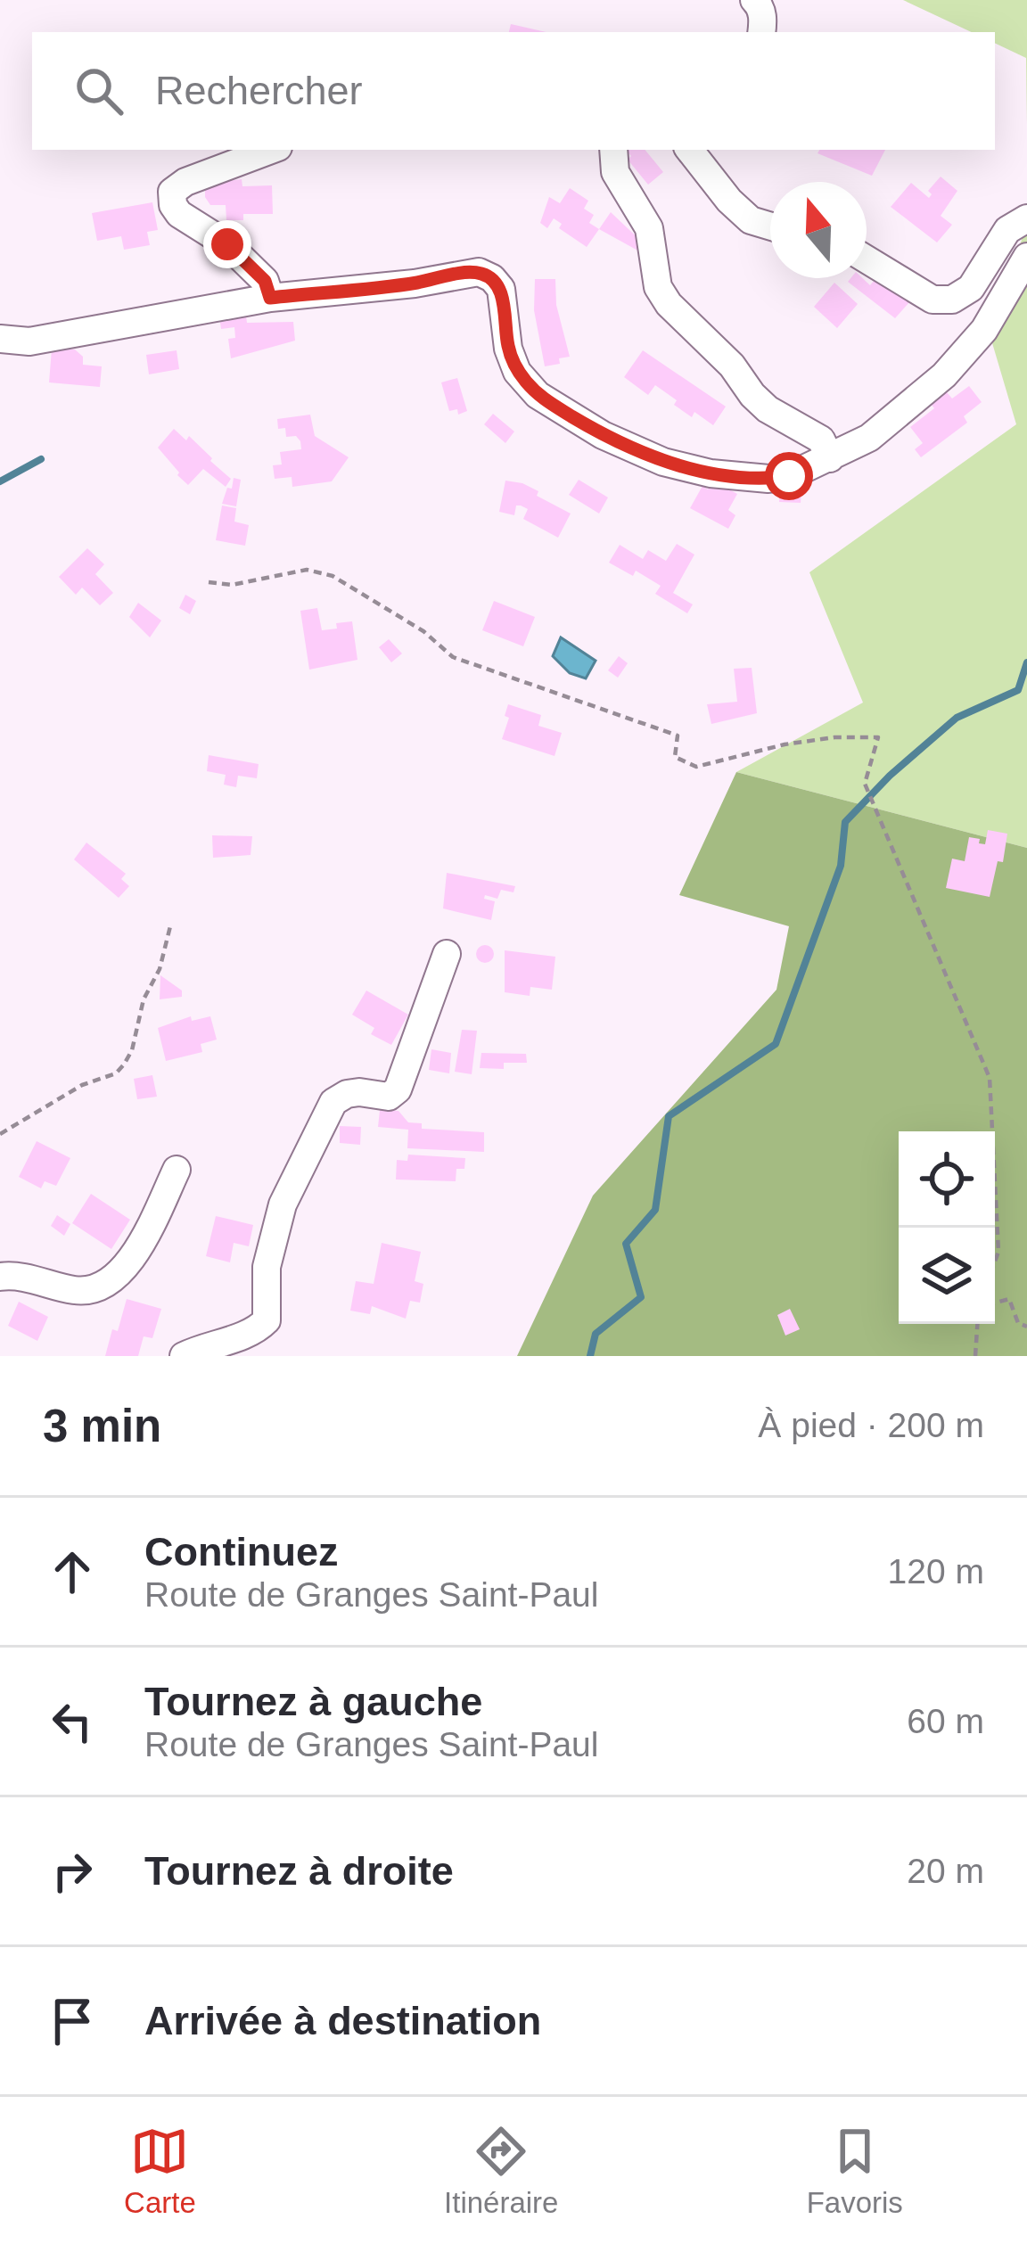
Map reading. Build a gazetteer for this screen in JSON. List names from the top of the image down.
{
  "north": "top",
  "page": {
    "search": "Rechercher",
    "heading": ["3 min", "À pied · 200 m"],
    "list": [
      ["Continuez", "Route de Granges Saint-Paul", "120 m"],
      ["Tournez à gauche", "Route de Granges Saint-Paul", "60 m"],
      ["Tournez à droite", "20 m"],
      "Arrivée à destination"
    ],
    "nav": ["Carte", "Itinéraire", "Favoris"]
  }
}
